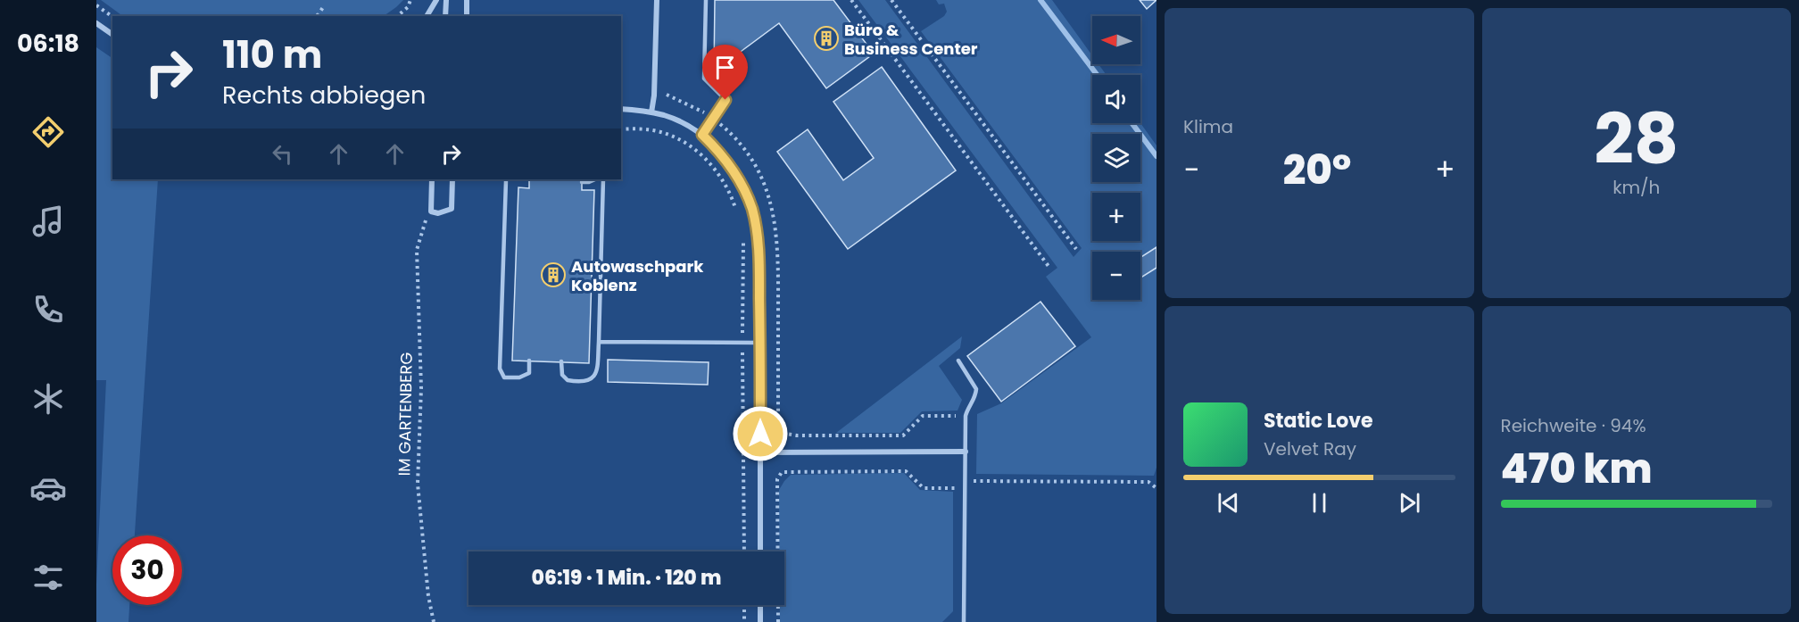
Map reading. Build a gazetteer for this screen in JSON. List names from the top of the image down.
{
  "streets": {
    "path": ["IM GARTENBERG"]
  },
  "places": {
    "building": ["Büro & Business Center", "Autowaschpark Koblenz"]
  },
  "north": "left",
  "page": {
    "tabs": "06:18",
    "tile": [
      "Klima",
      ["28", "km/h"],
      ["Reichweite · 94%", "470 km"]
    ],
    "map_buttons": ["+", "−"],
    "turn": ["110 m", "Rechts abbiegen"],
    "heat": ["−", "20°", "+"],
    "song": ["Static Love", "Velvet Ray"],
    "limit": "30",
    "trip": "06:19 · 1 Min. · 120 m"
  }
}
